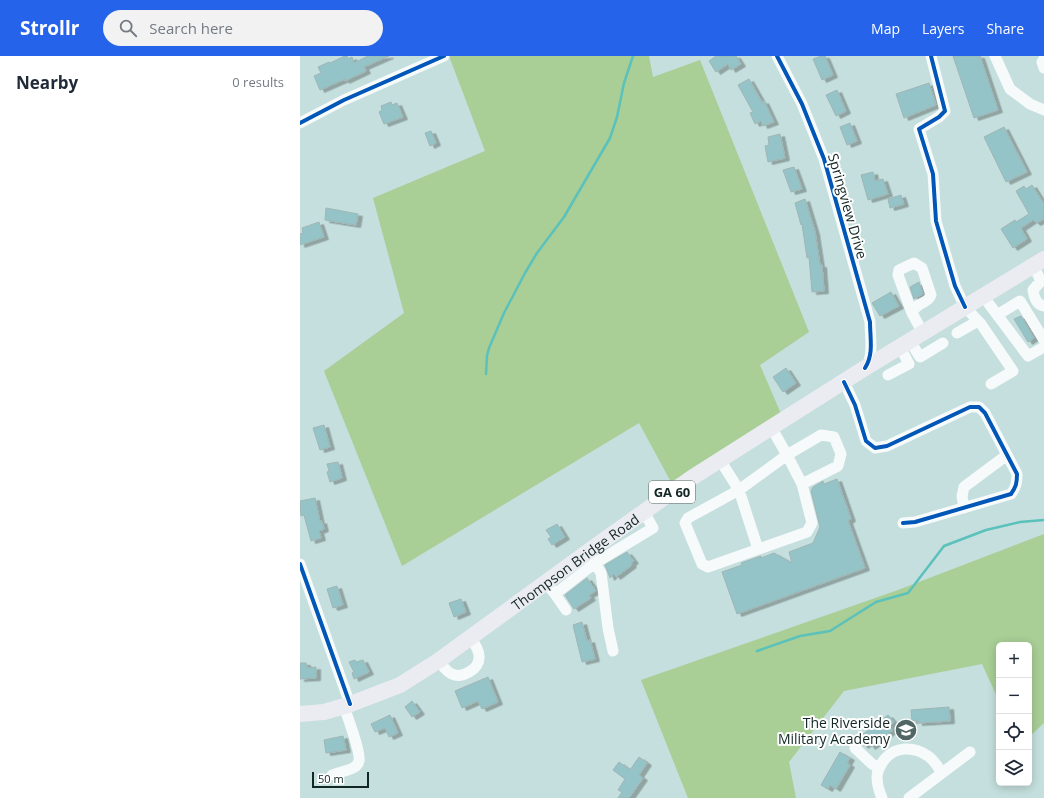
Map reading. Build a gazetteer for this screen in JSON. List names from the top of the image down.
{
  "streets": {
    "highway": ["GA 60", "Thompson Bridge Road"],
    "street": ["Springview Drive"]
  },
  "crossings": [
    ["Springview Drive", "Thompson Bridge Road"]
  ],
  "places": {
    "school or university": ["The Riverside Military Academy"]
  },
  "scale_bar": "50 m",
  "page": {
    "header": "Strollr",
    "search": "Search here",
    "nav": ["Map", "Layers", "Share"],
    "heading": ["Nearby", "0 results"],
    "map_buttons": ["+", "−"],
    "scale": "50 m"
  }
}
